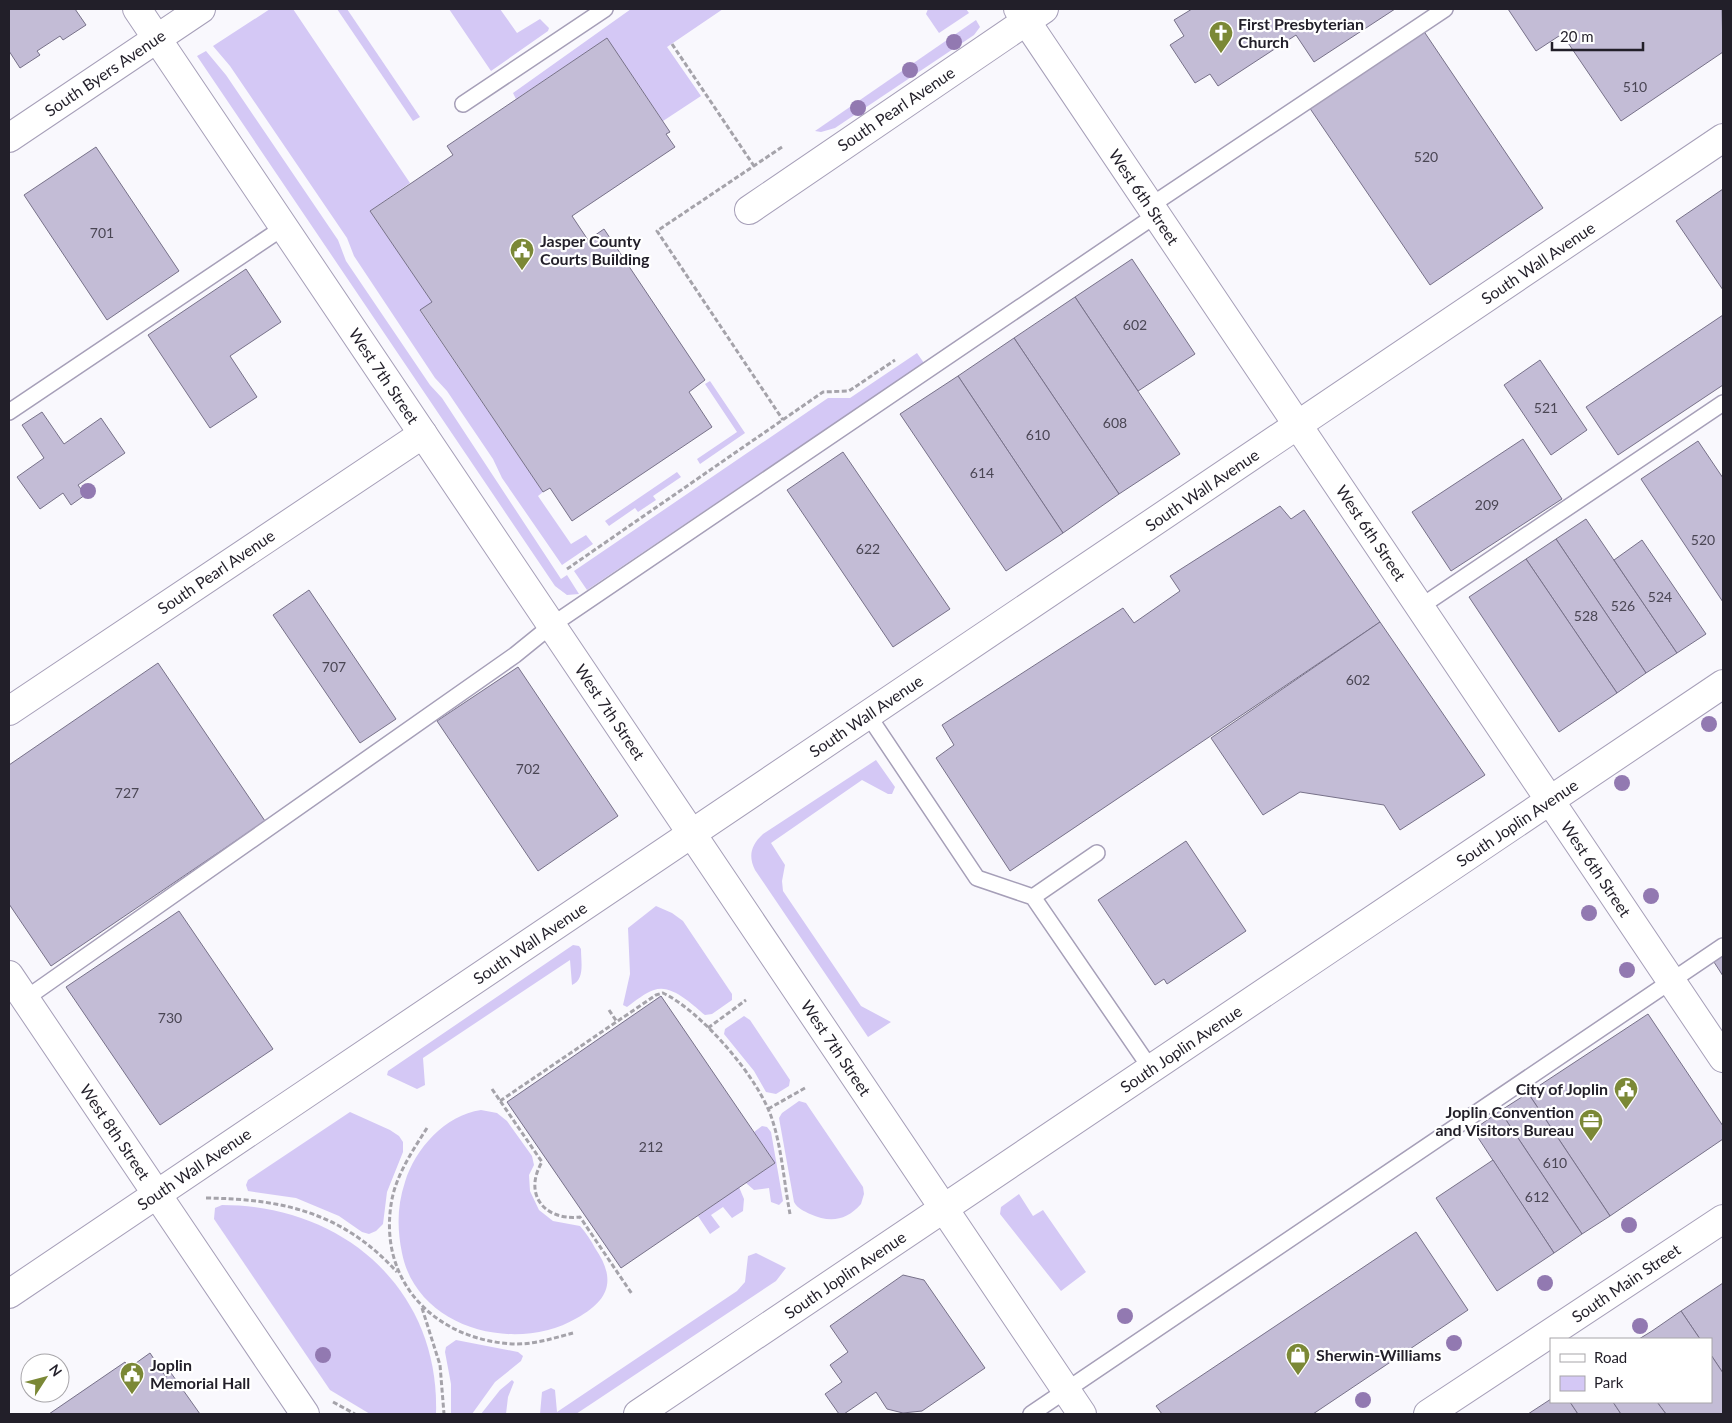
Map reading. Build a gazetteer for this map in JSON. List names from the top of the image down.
{
  "streets": {
    "street": [
      "South Byers Avenue",
      "South Pearl Avenue",
      "West 6th Street",
      "South Wall Avenue",
      "West 7th Street",
      "South Joplin Avenue",
      "West 8th Street",
      "South Main Street"
    ]
  },
  "crossings": [
    ["South Byers Avenue", "West 7th Street"],
    ["South Pearl Avenue", "West 6th Street"],
    ["South Pearl Avenue", "West 7th Street"],
    ["West 6th Street", "South Wall Avenue"],
    ["West 6th Street", "South Joplin Avenue"],
    ["South Wall Avenue", "West 7th Street"],
    ["South Wall Avenue", "West 8th Street"],
    ["West 7th Street", "South Joplin Avenue"]
  ],
  "places": {
    "church": ["First Presbyterian Church"],
    "public building": ["Jasper County Courts Building", "City of Joplin", "Joplin Memorial Hall"],
    "office": ["Joplin Convention and Visitors Bureau"],
    "shop": ["Sherwin-Williams"]
  },
  "house_numbers": [
    "510",
    "520",
    "701",
    "602",
    "521",
    "608",
    "610",
    "614",
    "209",
    "520",
    "622",
    "524",
    "526",
    "528",
    "707",
    "602",
    "702",
    "727",
    "730",
    "212",
    "610",
    "612"
  ],
  "legend": ["Road", "Park"],
  "scale_bar": "20 m",
  "north": "top right"
}
